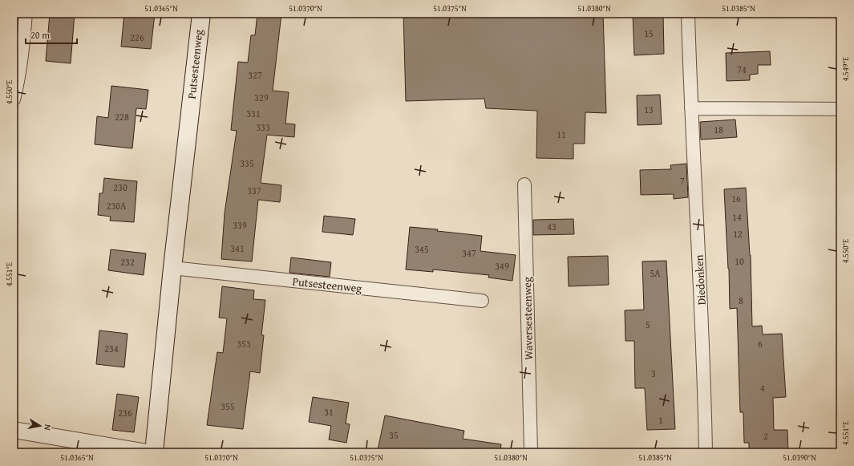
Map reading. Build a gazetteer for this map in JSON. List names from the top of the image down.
{
  "streets": {
    "main road": ["Putsesteenweg"],
    "street": ["Diedonken", "Waversesteenweg"]
  },
  "house_numbers": [
    "15",
    "226",
    "74",
    "327",
    "329",
    "13",
    "331",
    "228",
    "333",
    "18",
    "11",
    "335",
    "7",
    "230",
    "337",
    "16",
    "230A",
    "14",
    "339",
    "43",
    "12",
    "341",
    "345",
    "347",
    "10",
    "232",
    "349",
    "5A",
    "8",
    "5",
    "353",
    "6",
    "234",
    "3",
    "4",
    "355",
    "31",
    "236",
    "1",
    "35",
    "2"
  ],
  "scale_bar": "20 m",
  "north": "right",
  "coordinates": [
    "51.0365°N",
    "51.0370°N",
    "51.0375°N",
    "51.0380°N",
    "51.0385°N",
    "4.549°E",
    "4.550°E",
    "4.551°E",
    "51.0390°N"
  ]
}
